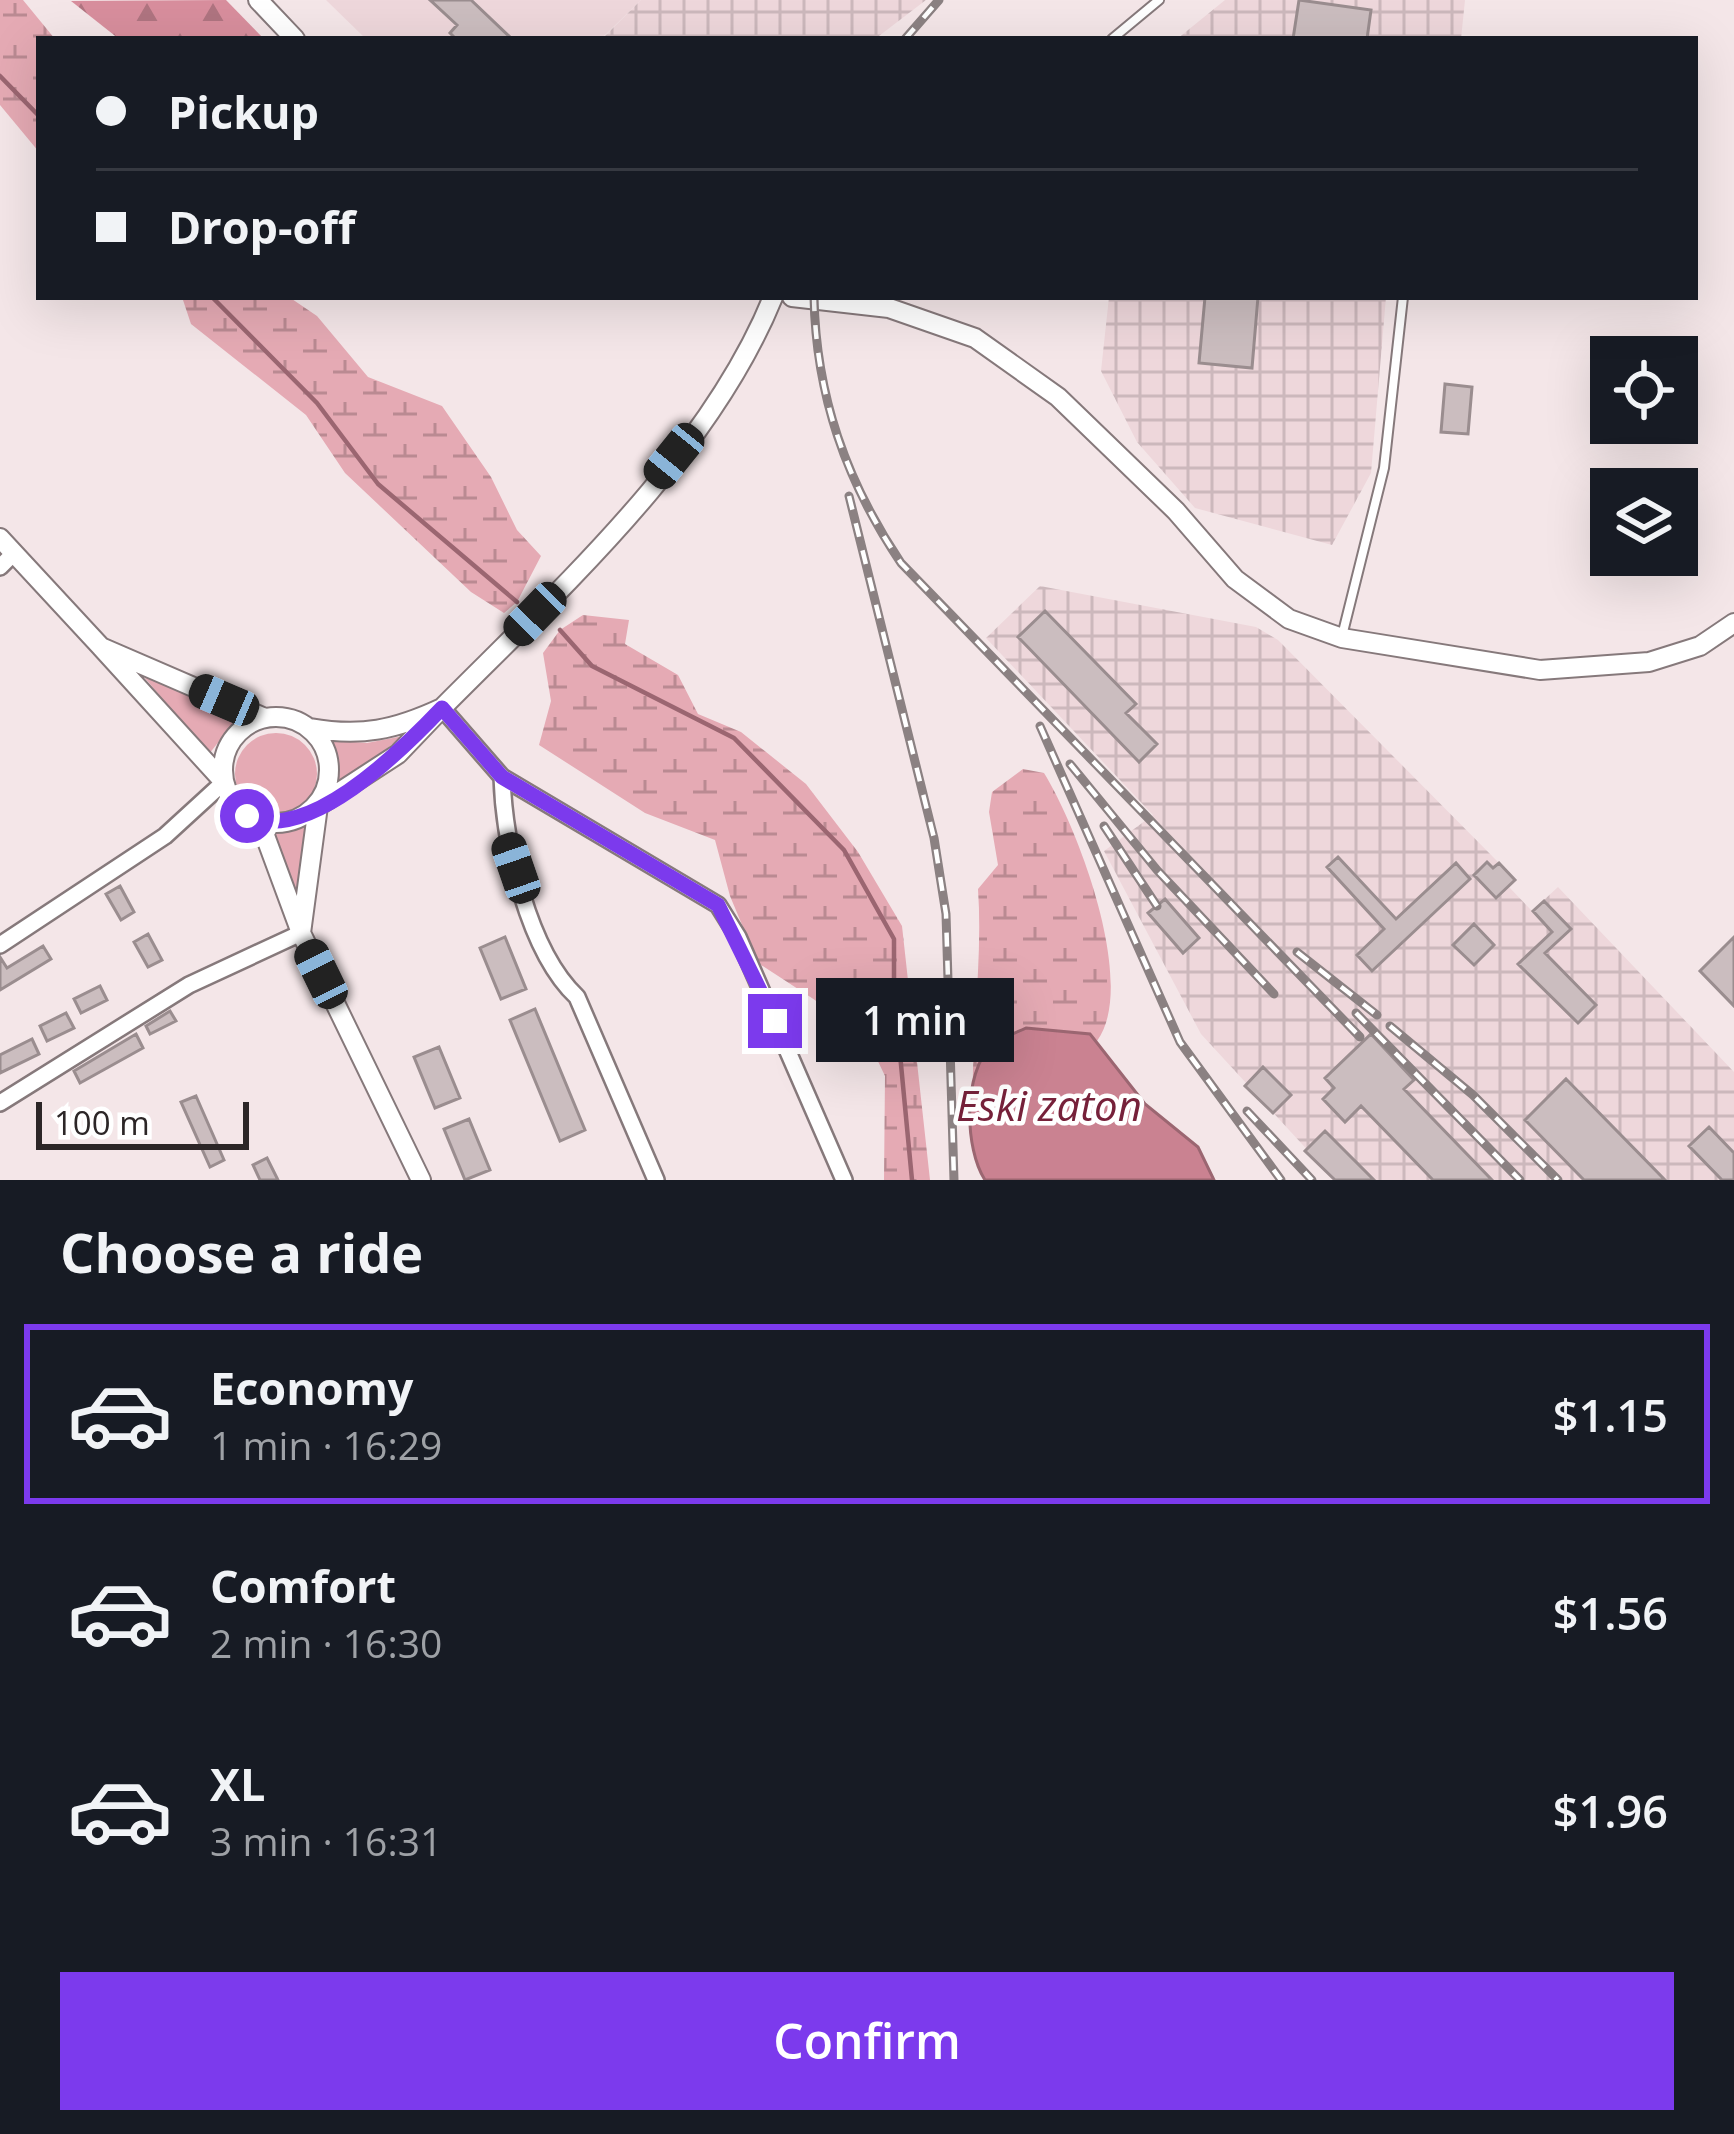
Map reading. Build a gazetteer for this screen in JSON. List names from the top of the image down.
{
  "water": ["Eski zaton"],
  "scale_bar": "100 m",
  "page": {
    "banner": ["Pickup", "Drop-off"],
    "bubble": "1 min",
    "scale": "100 m",
    "heading": "Choose a ride",
    "list": [
      {
        "name": "Economy",
        "note": "1 min · 16:29",
        "value": "$1.15"
      },
      {
        "name": "Comfort",
        "note": "2 min · 16:30",
        "value": "$1.56"
      },
      {
        "name": "XL",
        "note": "3 min · 16:31",
        "value": "$1.96"
      }
    ],
    "buttons": "Confirm"
  }
}
